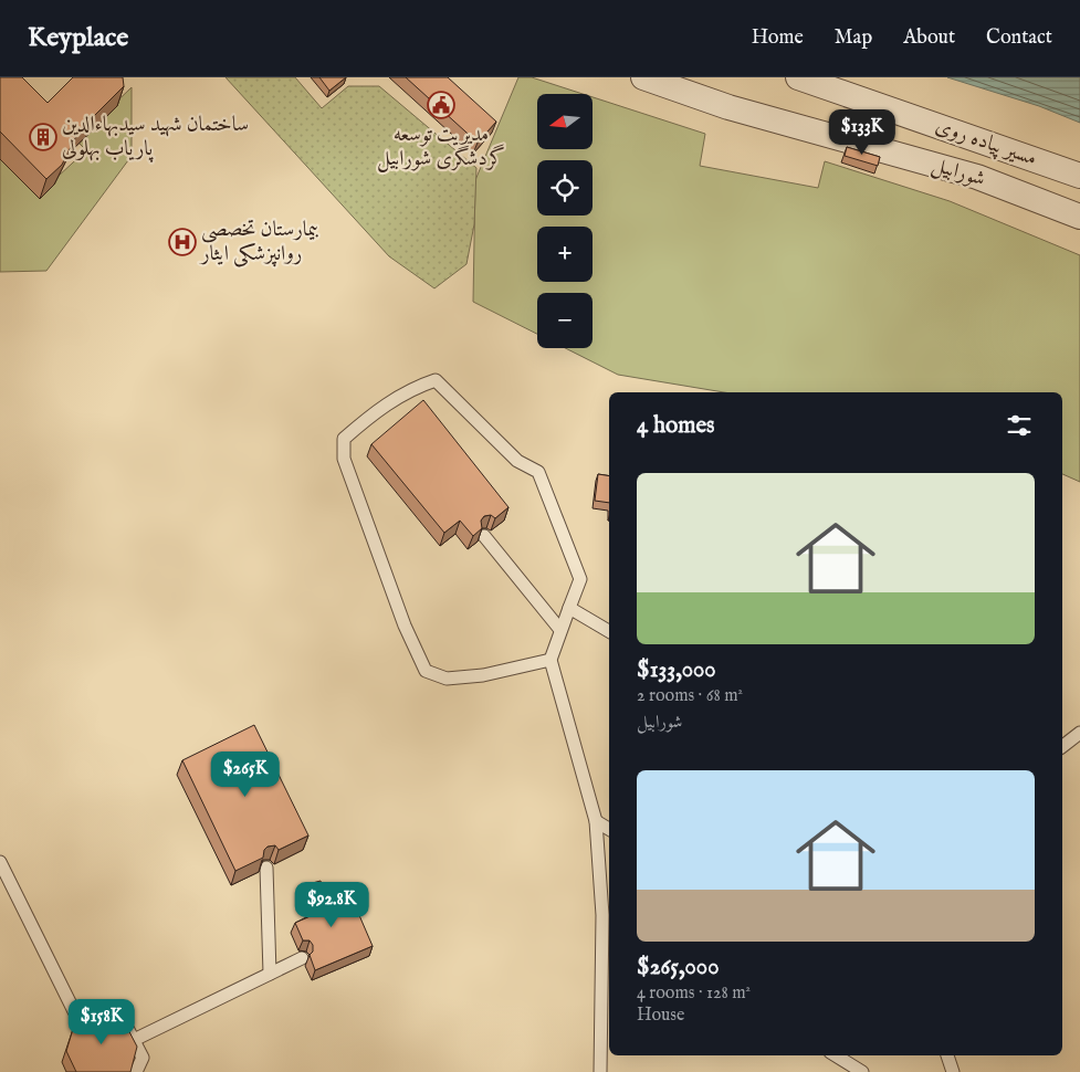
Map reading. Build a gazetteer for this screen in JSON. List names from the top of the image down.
{
  "streets": {
    "street": ["مسیر پیاده روی", "شورابیل"]
  },
  "places": {
    "public building": ["مدیریت توسعه گردشگری شورابیل"],
    "building": ["ساختمان شهید سیدبهاءالدین پاریاب بهلولی"],
    "hospital": ["بیمارستان تخصصی روانپزشکی ایثار"]
  },
  "north": "left",
  "page": {
    "header": "Keyplace",
    "nav": [
      "Home",
      "Map",
      "About",
      "Contact"
    ],
    "map_buttons": ["+", "−"],
    "price": [
      "$133K",
      "$265K",
      "$92.8K",
      "$158K"
    ],
    "heading": "4 homes",
    "list": [
      {
        "name": "$133,000",
        "note": "2 rooms · 68 m² · شورابیل"
      },
      {
        "name": "$265,000",
        "note": "4 rooms · 128 m² · House"
      }
    ]
  }
}
